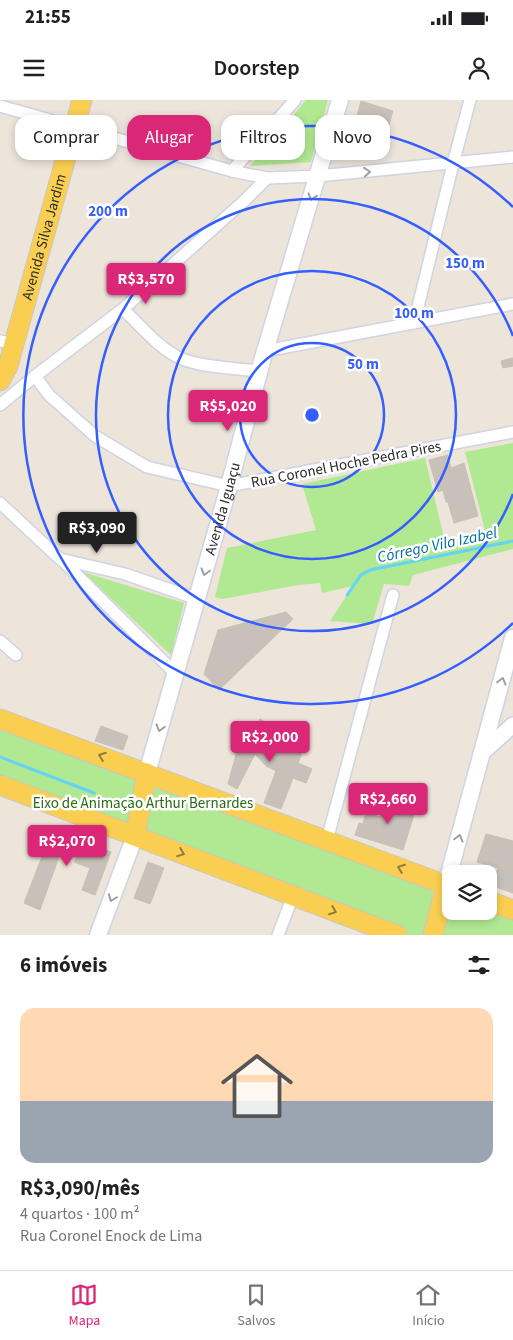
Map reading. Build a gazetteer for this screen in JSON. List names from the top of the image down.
{
  "streets": {
    "main road": ["Avenida Silva Jardim", "Avenida Iguaçu"],
    "street": ["Rua Coronel Hoche Pedra Pires"]
  },
  "crossings": [
    ["Rua Coronel Hoche Pedra Pires", "Avenida Iguaçu"]
  ],
  "one_way": ["Avenida Iguaçu"],
  "water": ["Córrego Vila Izabel"],
  "parks": ["Eixo de Animação Arthur Bernardes"],
  "page": {
    "status": "21:55",
    "header": "Doorstep",
    "chip": [
      "Comprar",
      "Alugar",
      "Filtros",
      "Novo"
    ],
    "price": [
      "R$3,570",
      "R$5,020",
      "R$3,090",
      "R$2,000",
      "R$2,660",
      "R$2,070"
    ],
    "heading": "6 imóveis",
    "list": [
      {
        "name": "R$3,090/mês",
        "note": "4 quartos · 100 m² · Rua Coronel Enock de Lima"
      }
    ],
    "tabs": ["Mapa", "Salvos", "Início"]
  },
  "rings": [
    "200 m",
    "150 m",
    "100 m",
    "50 m"
  ]
}
